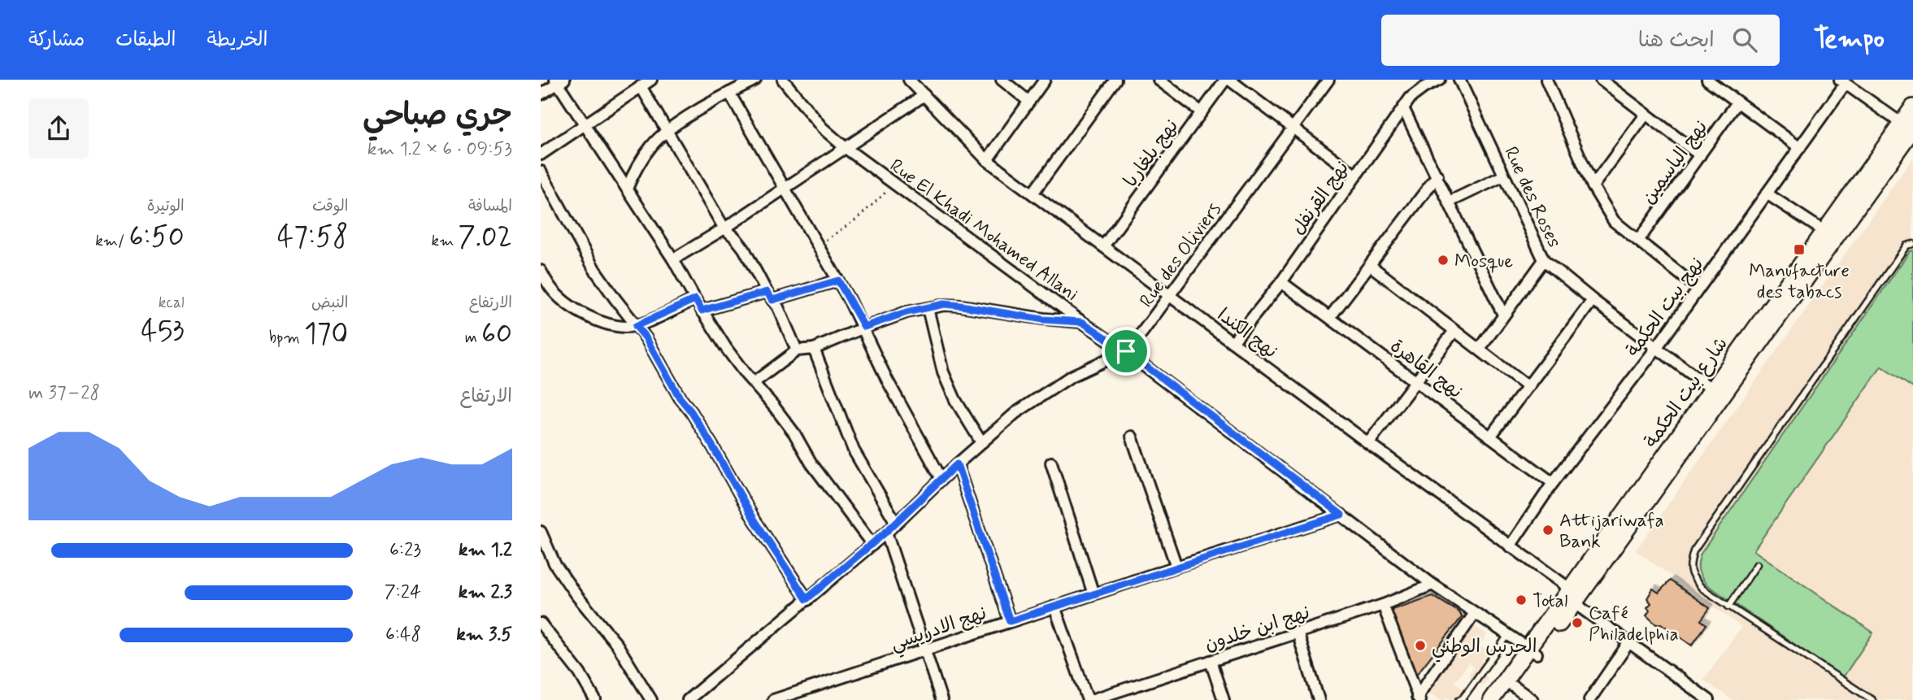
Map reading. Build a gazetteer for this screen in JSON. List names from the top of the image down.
{
  "streets": {
    "main road": ["شارع بيت الحكمة"],
    "street": [
      "نهج بلغاريا",
      "نهج الياسمين",
      "Rue des Roses",
      "نهج القرنفل",
      "Rue El Khadi Mohamed Allani",
      "Rue des Oliviers",
      "نهج بيت الحكمة",
      "نهج الكندا",
      "نهج القاهرة",
      "نهج الادريسي",
      "نهج ابن خلدون"
    ]
  },
  "crossings": [
    ["نهج بلغاريا", "نهج الكندا"],
    ["Rue des Roses", "نهج بيت الحكمة"],
    ["Rue des Roses", "شارع بيت الحكمة"],
    ["نهج القرنفل", "نهج الكندا"],
    ["نهج القرنفل", "نهج القاهرة"],
    ["Rue El Khadi Mohamed Allani", "Rue des Oliviers"],
    ["Rue El Khadi Mohamed Allani", "شارع بيت الحكمة"],
    ["Rue El Khadi Mohamed Allani", "نهج الادريسي"],
    ["Rue El Khadi Mohamed Allani", "نهج ابن خلدون"],
    ["Rue des Oliviers", "نهج الكندا"],
    ["نهج بيت الحكمة", "نهج الكندا"],
    ["نهج بيت الحكمة", "نهج القاهرة"],
    ["نهج الكندا", "شارع بيت الحكمة"]
  ],
  "places": {
    "transit": ["Manufacture des tabacs"],
    "other": [
      "Mosque",
      "Attijariwafa Bank",
      "Total",
      "Café Philadelphia",
      "الحرس الوطني"
    ]
  },
  "page": {
    "header": "Tempo",
    "search": "ابحث هنا",
    "nav": ["الخريطة", "الطبقات", "مشاركة"],
    "heading": ["جري صباحي", "09:53 · 6 × 1.2 km"],
    "stats": [
      ["المسافة", "7.02 km"],
      ["الوقت", "47:58"],
      ["الوتيرة", "6:50 /km"],
      ["الارتفاع", "60 m"],
      ["النبض", "170 bpm"],
      ["kcal", "453"]
    ],
    "chart": ["الارتفاع", "28–37 m"],
    "list": [
      {
        "name": "1.2 km",
        "note": "6:23"
      },
      {
        "name": "2.3 km",
        "note": "7:24"
      },
      {
        "name": "3.5 km",
        "note": "6:48"
      }
    ]
  }
}
